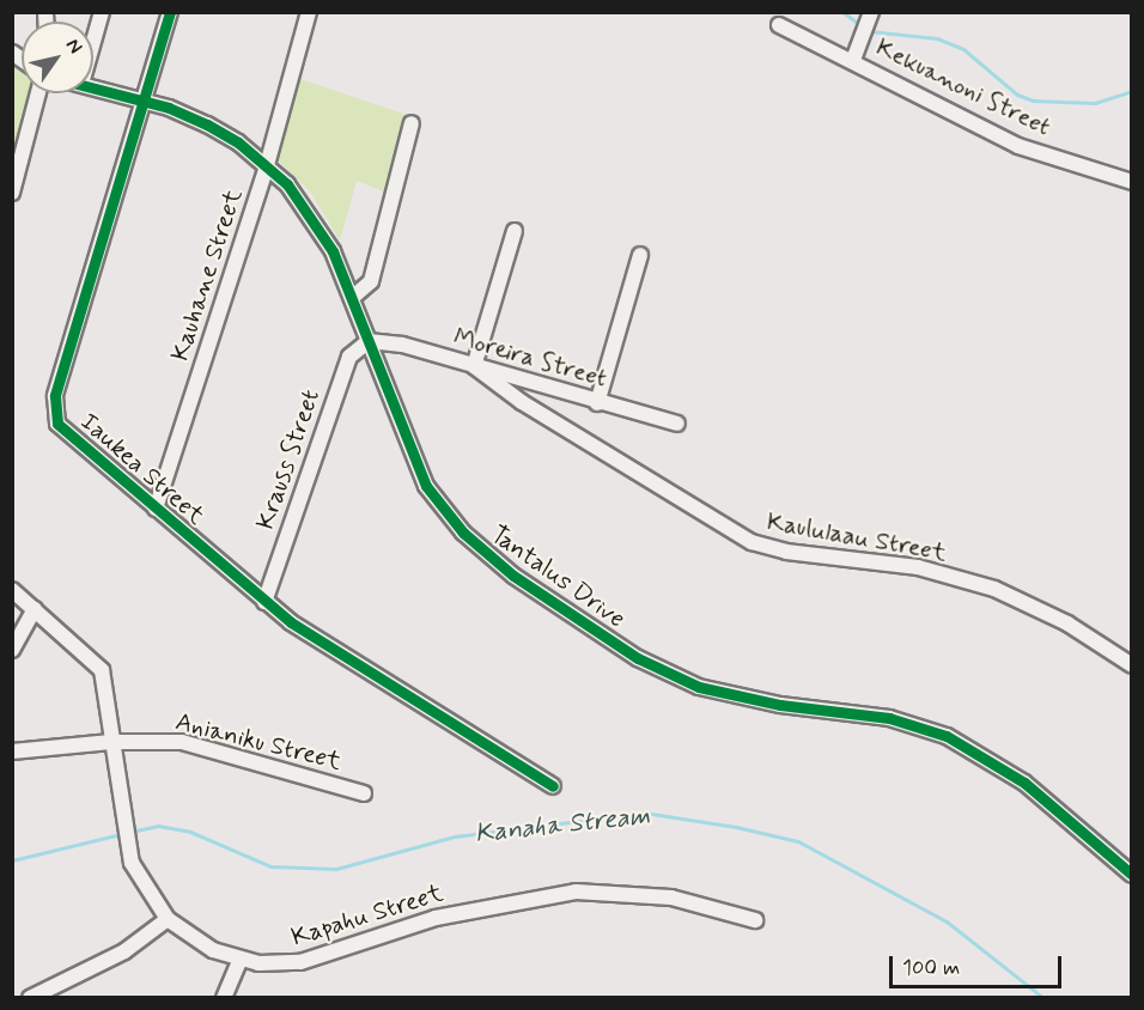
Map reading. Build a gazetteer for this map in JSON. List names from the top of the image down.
{
  "streets": {
    "street": [
      "Kekuanoni Street",
      "Kauhane Street",
      "Moreira Street",
      "Krauss Street",
      "Iaukea Street",
      "Kaululaau Street",
      "Tantalus Drive",
      "Anianiku Street",
      "Kapahu Street"
    ]
  },
  "crossings": [
    ["Kauhane Street", "Iaukea Street"],
    ["Kauhane Street", "Tantalus Drive"],
    ["Moreira Street", "Krauss Street"],
    ["Moreira Street", "Kaululaau Street"],
    ["Moreira Street", "Tantalus Drive"],
    ["Krauss Street", "Iaukea Street"],
    ["Krauss Street", "Tantalus Drive"],
    ["Iaukea Street", "Tantalus Drive"],
    ["Anianiku Street", "Kapahu Street"]
  ],
  "water": ["Kanaha Stream"],
  "scale_bar": "100 m",
  "north": "top right"
}
